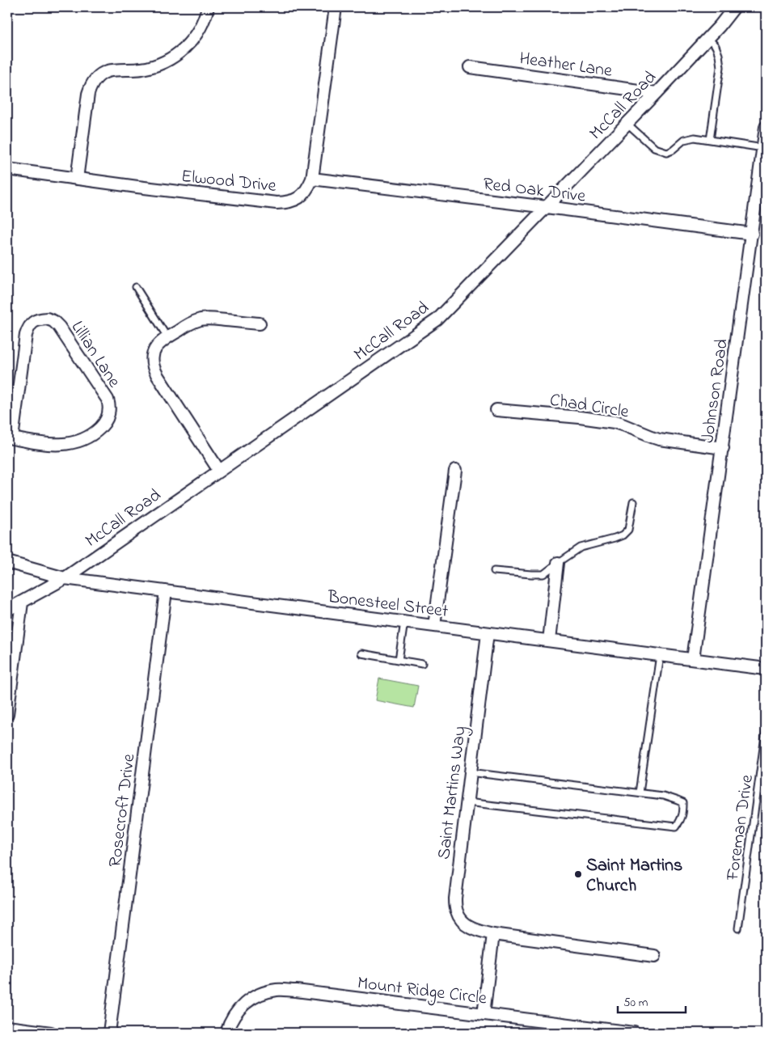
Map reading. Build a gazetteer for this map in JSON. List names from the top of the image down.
{
  "streets": {
    "street": [
      "Heather Lane",
      "McCall Road",
      "Elwood Drive",
      "Red Oak Drive",
      "Lillian Lane",
      "Johnson Road",
      "Chad Circle",
      "Bonesteel Street",
      "Saint Martins Way",
      "Rosecroft Drive",
      "Mount Ridge Circle"
    ],
    "lane": ["Foreman Drive"]
  },
  "crossings": [
    ["Heather Lane", "McCall Road"],
    ["McCall Road", "Red Oak Drive"],
    ["McCall Road", "Bonesteel Street"],
    ["Elwood Drive", "Red Oak Drive"],
    ["Red Oak Drive", "Johnson Road"],
    ["Johnson Road", "Chad Circle"],
    ["Johnson Road", "Bonesteel Street"],
    ["Bonesteel Street", "Saint Martins Way"],
    ["Bonesteel Street", "Rosecroft Drive"]
  ],
  "places": ["Saint Martins Church"],
  "scale_bar": "50 m"
}
